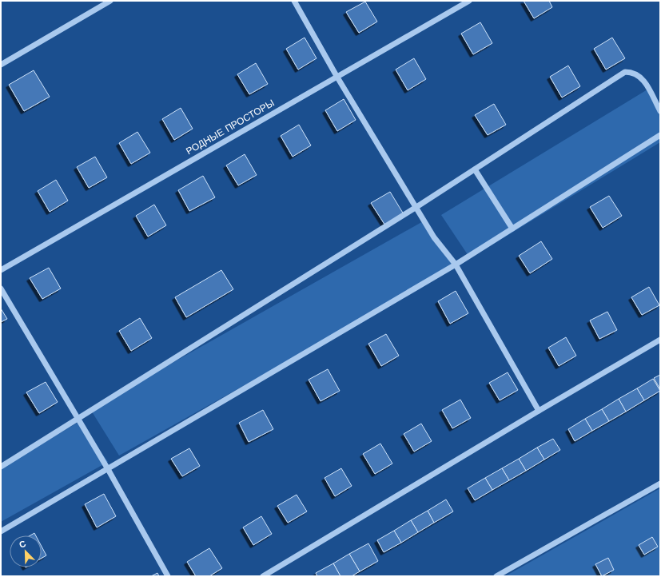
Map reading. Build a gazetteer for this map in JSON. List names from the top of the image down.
{
  "streets": {
    "street": ["РОДНЫЕ ПРОСТОРЫ"]
  },
  "north": "top left"
}
